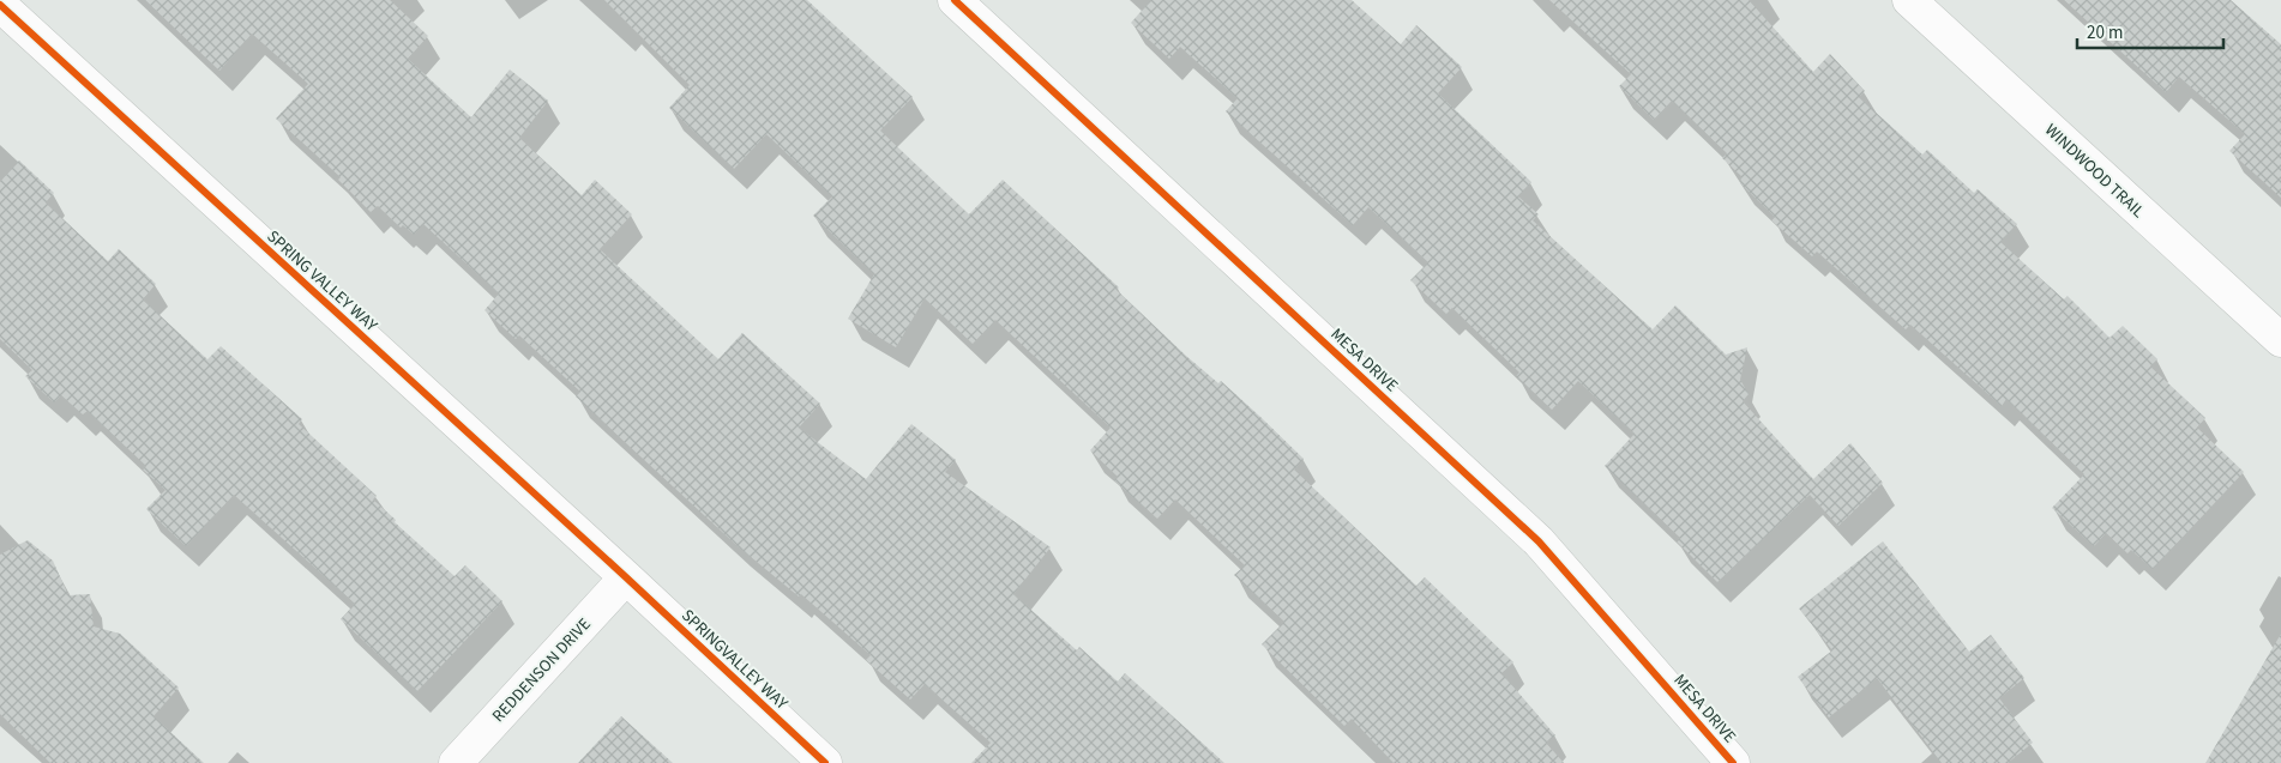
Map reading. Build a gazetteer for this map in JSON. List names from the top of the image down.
{
  "streets": {
    "street": [
      "WINDWOOD TRAIL",
      "SPRING VALLEY WAY",
      "MESA DRIVE",
      "SPRINGVALLEY WAY",
      "REDDENSON DRIVE"
    ]
  },
  "crossings": [
    ["SPRING VALLEY WAY", "SPRINGVALLEY WAY"],
    ["SPRING VALLEY WAY", "REDDENSON DRIVE"],
    ["SPRINGVALLEY WAY", "REDDENSON DRIVE"]
  ],
  "scale_bar": "20 m"
}
